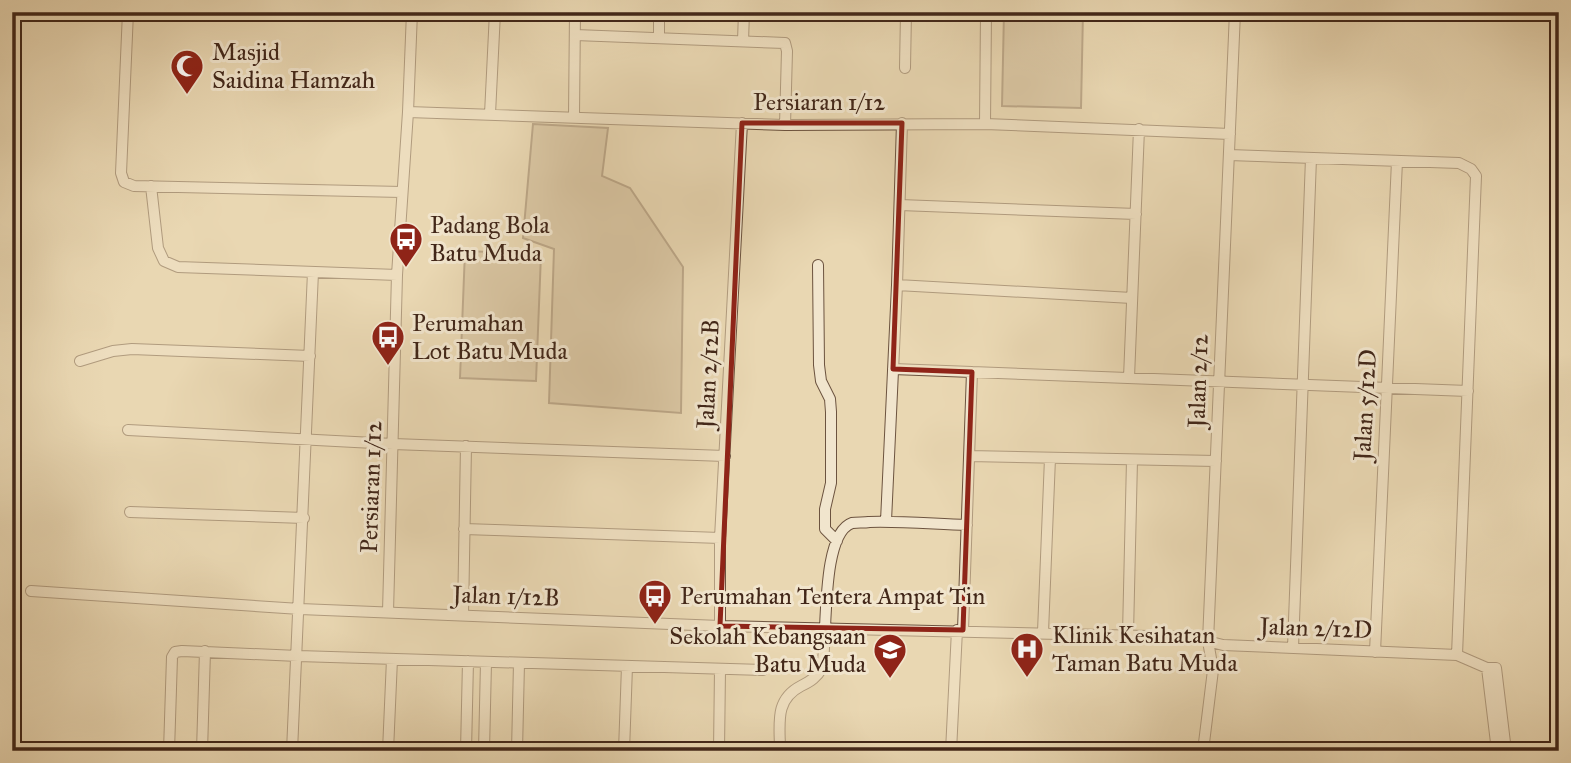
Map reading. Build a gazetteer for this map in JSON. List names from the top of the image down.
{
  "streets": {
    "street": [
      "Persiaran 1/12",
      "Jalan 2/12B",
      "Jalan 2/12",
      "Jalan 5/12D",
      "Jalan 1/12B",
      "Jalan 2/12D"
    ]
  },
  "crossings": [
    ["Persiaran 1/12", "Jalan 2/12B"],
    ["Persiaran 1/12", "Jalan 2/12"],
    ["Persiaran 1/12", "Jalan 1/12B"],
    ["Jalan 2/12B", "Jalan 1/12B"],
    ["Jalan 2/12", "Jalan 2/12D"],
    ["Jalan 5/12D", "Jalan 2/12D"],
    ["Jalan 1/12B", "Jalan 2/12D"]
  ],
  "places": {
    "mosque": ["Masjid Saidina Hamzah"],
    "bus stop": ["Padang Bola Batu Muda", "Perumahan Lot Batu Muda", "Perumahan Tentera Ampat Tin"],
    "hospital": ["Klinik Kesihatan Taman Batu Muda"],
    "school or university": ["Sekolah Kebangsaan Batu Muda"]
  }
}
